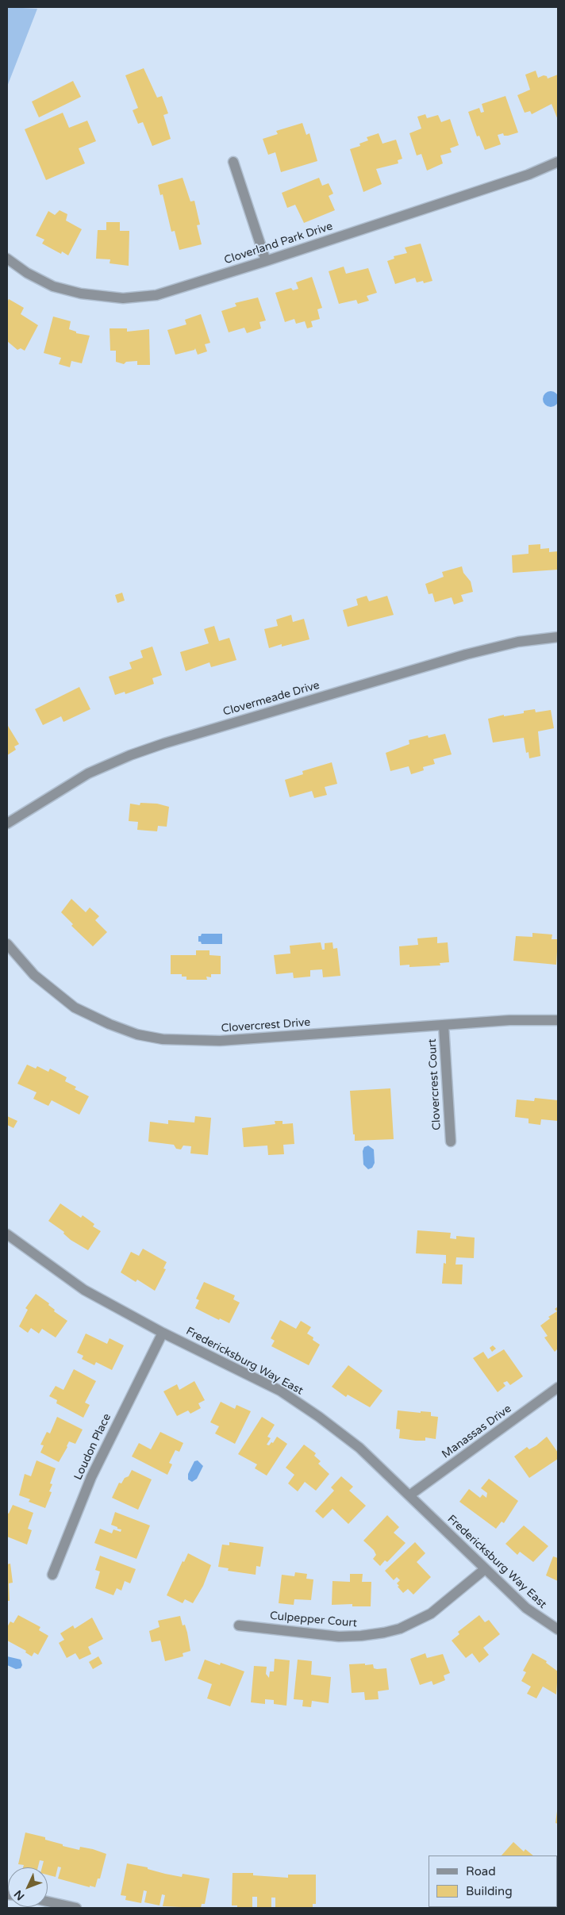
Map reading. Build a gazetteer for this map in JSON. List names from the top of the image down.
{
  "streets": {
    "street": [
      "Cloverland Park Drive",
      "Clovermeade Drive",
      "Clovercrest Drive",
      "Clovercrest Court",
      "Fredericksburg Way East",
      "Manassas Drive",
      "Loudon Place",
      "Culpepper Court"
    ]
  },
  "crossings": [
    ["Clovercrest Drive", "Clovercrest Court"],
    ["Fredericksburg Way East", "Manassas Drive"],
    ["Fredericksburg Way East", "Loudon Place"],
    ["Fredericksburg Way East", "Culpepper Court"]
  ],
  "legend": ["Road", "Building"],
  "north": "bottom left"
}
